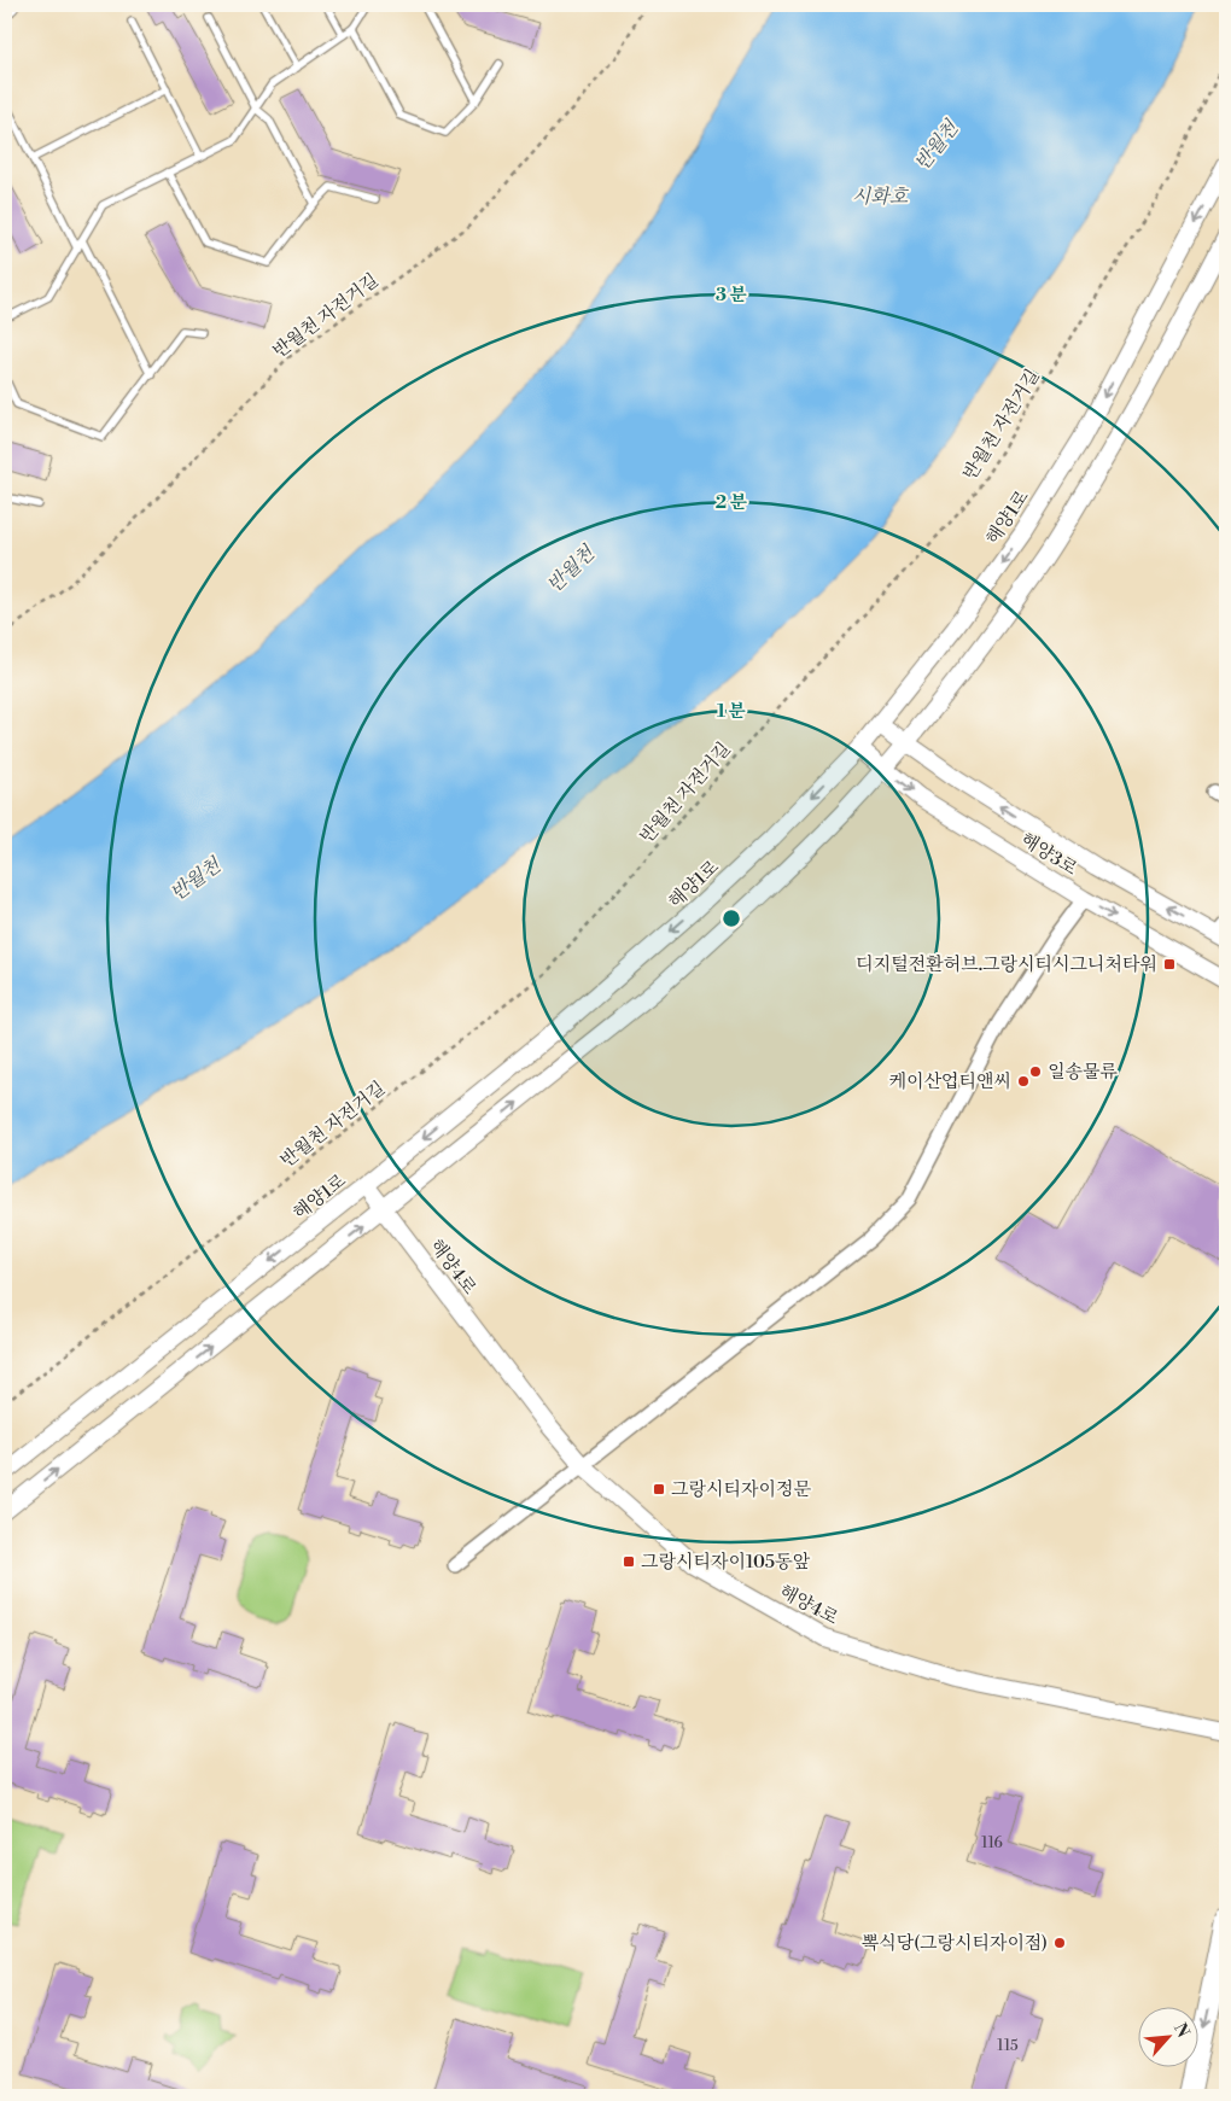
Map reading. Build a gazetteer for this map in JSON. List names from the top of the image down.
{
  "streets": {
    "street": ["해양1로", "해양3로", "해양4로"],
    "path": ["반월천 자전거길"]
  },
  "crossings": [
    ["해양1로", "해양3로"],
    ["해양1로", "해양4로"]
  ],
  "water": ["반월천", "시화호"],
  "places": {
    "transit": ["디지털전환허브.그랑시티시그니처타워", "그랑시티자이정문", "그랑시티자이105동앞"],
    "other": ["일송물류", "케이산업티앤씨", "뽁식당(그랑시티자이점)"]
  },
  "house_numbers": ["116", "115"],
  "north": "top right",
  "rings": ["3 분", "2 분", "1 분"]
}
